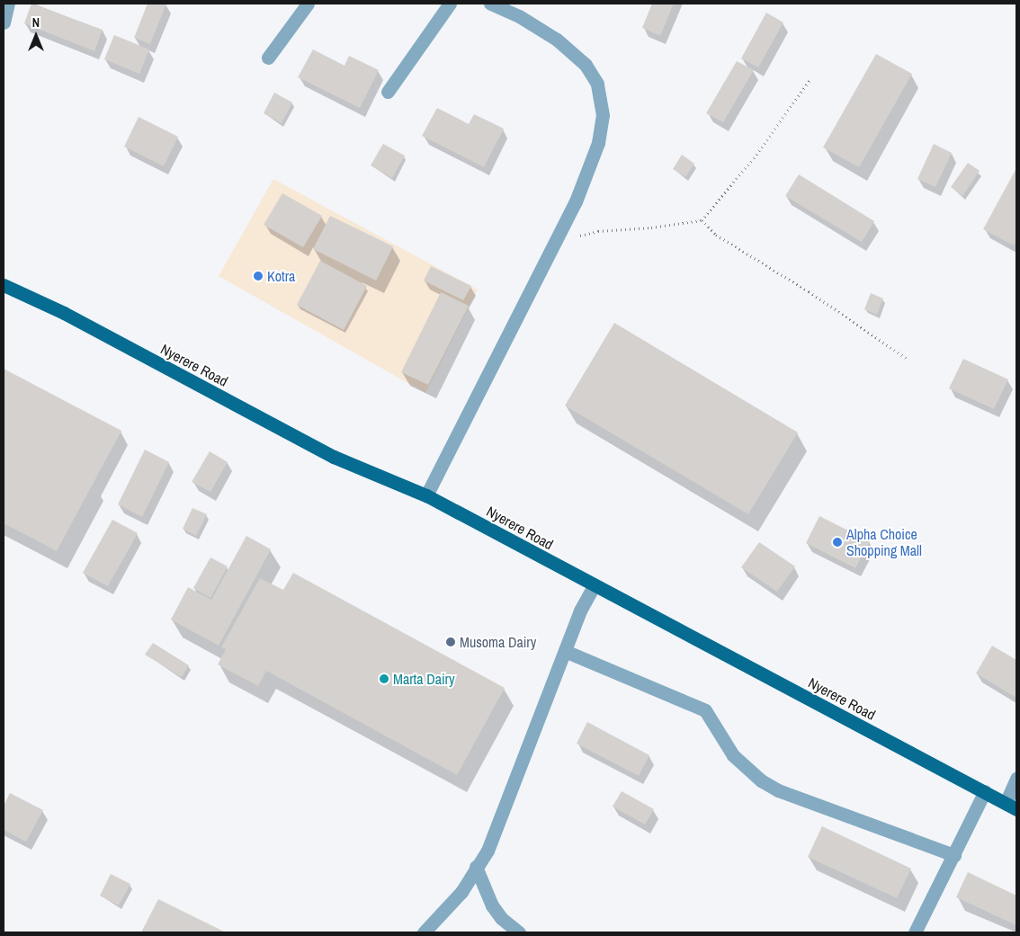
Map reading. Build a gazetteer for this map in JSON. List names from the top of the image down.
{
  "streets": {
    "main road": ["Nyerere Road"]
  },
  "places": [
    "Kotra",
    "Alpha Choice Shopping Mall",
    "Musoma Dairy",
    "Marta Dairy"
  ],
  "north": "top"
}
